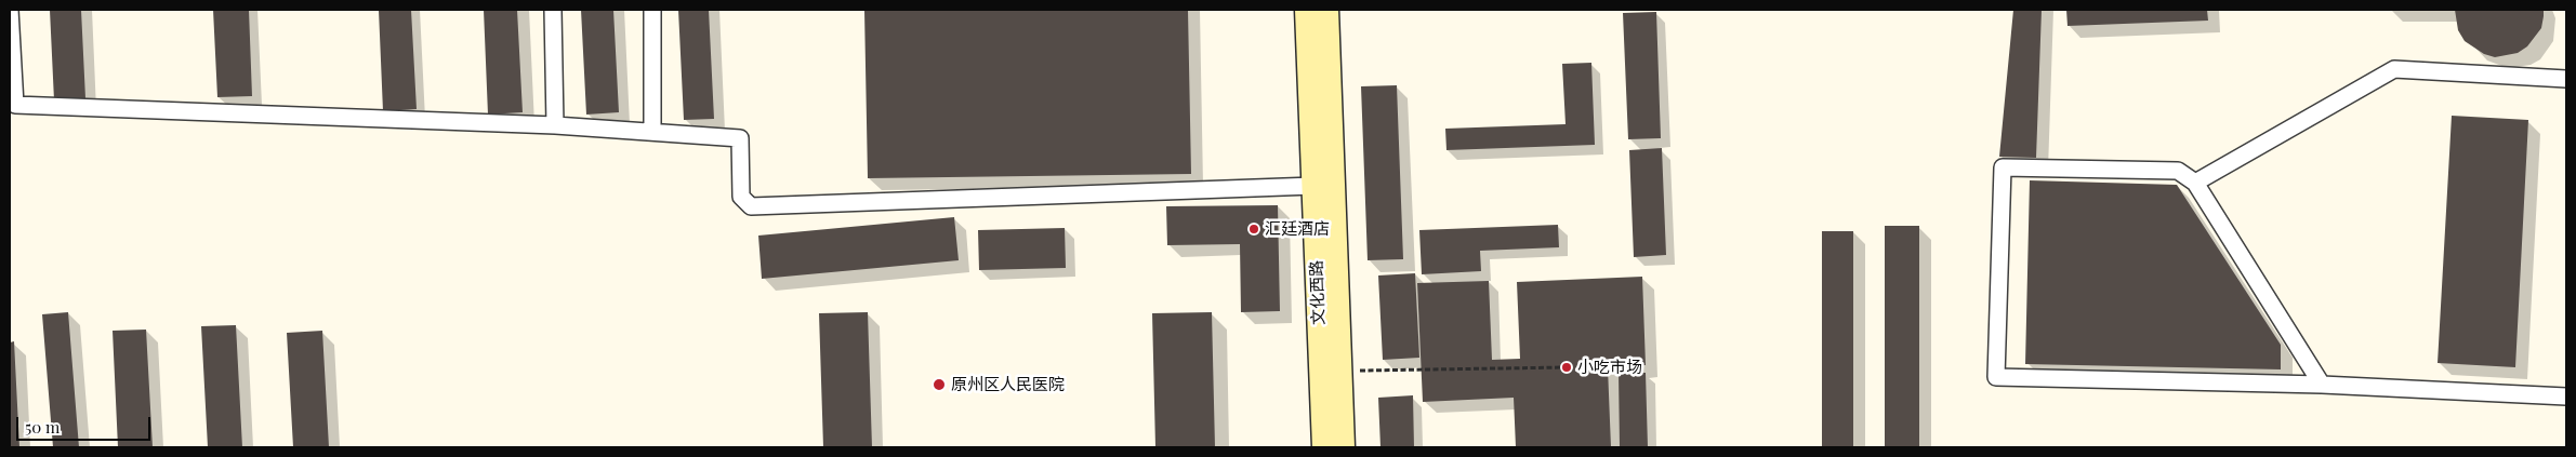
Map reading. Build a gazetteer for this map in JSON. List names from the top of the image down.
{
  "streets": {
    "main road": ["文化西路"]
  },
  "places": ["汇廷酒店", "小吃市场", "原州区人民医院"],
  "scale_bar": "50 m"
}
